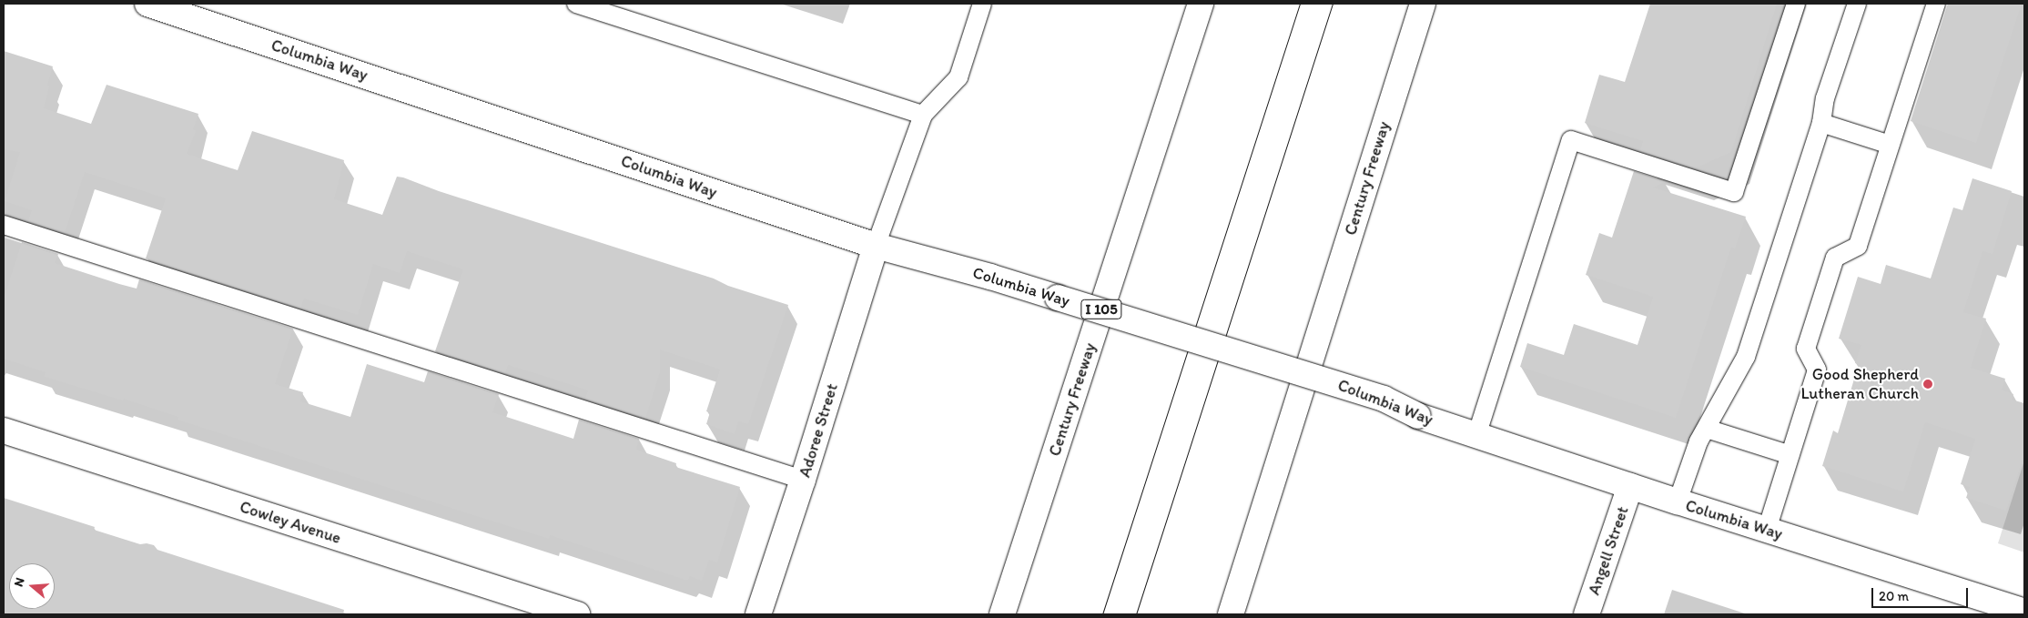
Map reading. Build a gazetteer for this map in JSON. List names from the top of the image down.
{
  "streets": {
    "main road": [
      "Columbia Way",
      "Century Freeway",
      "I 105",
      "Adoree Street",
      "Cowley Avenue",
      "Angell Street"
    ]
  },
  "crossings": [
    ["Columbia Way", "Adoree Street"],
    ["Columbia Way", "Angell Street"]
  ],
  "places": ["Good Shepherd Lutheran Church"],
  "scale_bar": "20 m",
  "north": "left"
}
